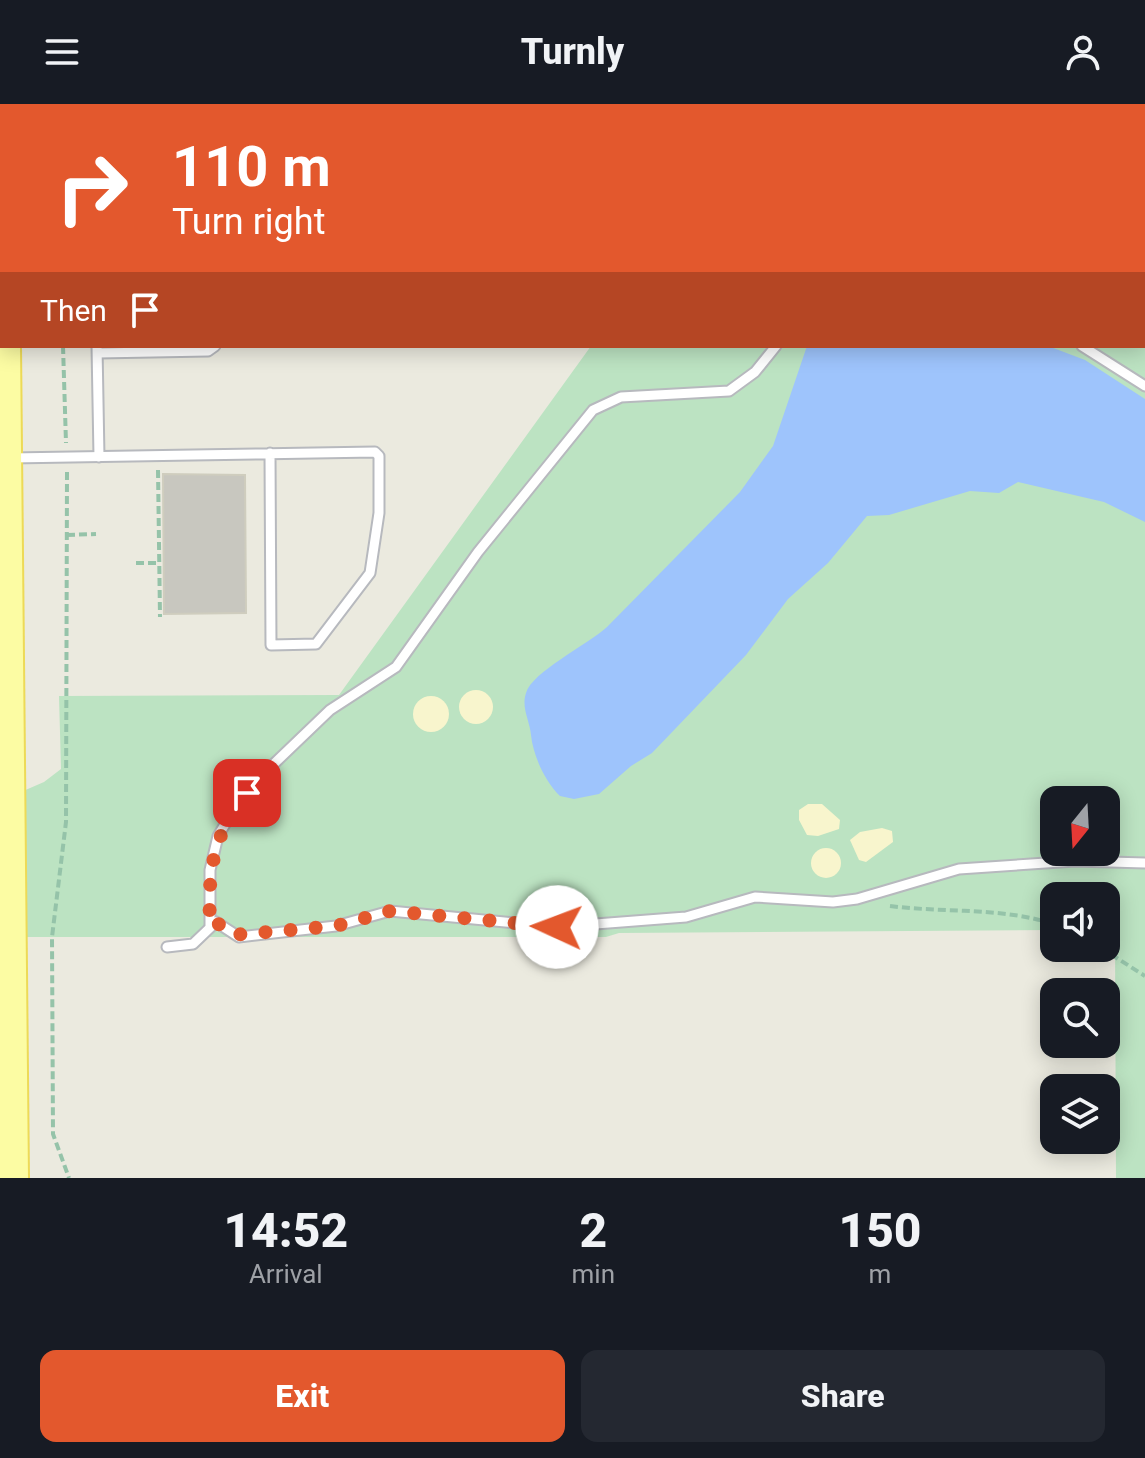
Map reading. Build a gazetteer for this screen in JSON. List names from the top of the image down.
{
  "north": "bottom",
  "page": {
    "header": "Turnly",
    "turn": ["110 m", "Turn right"],
    "then": "Then",
    "eta": [
      "14:52",
      "Arrival",
      "2",
      "min",
      "150",
      "m"
    ],
    "buttons": ["Exit", "Share"]
  }
}
